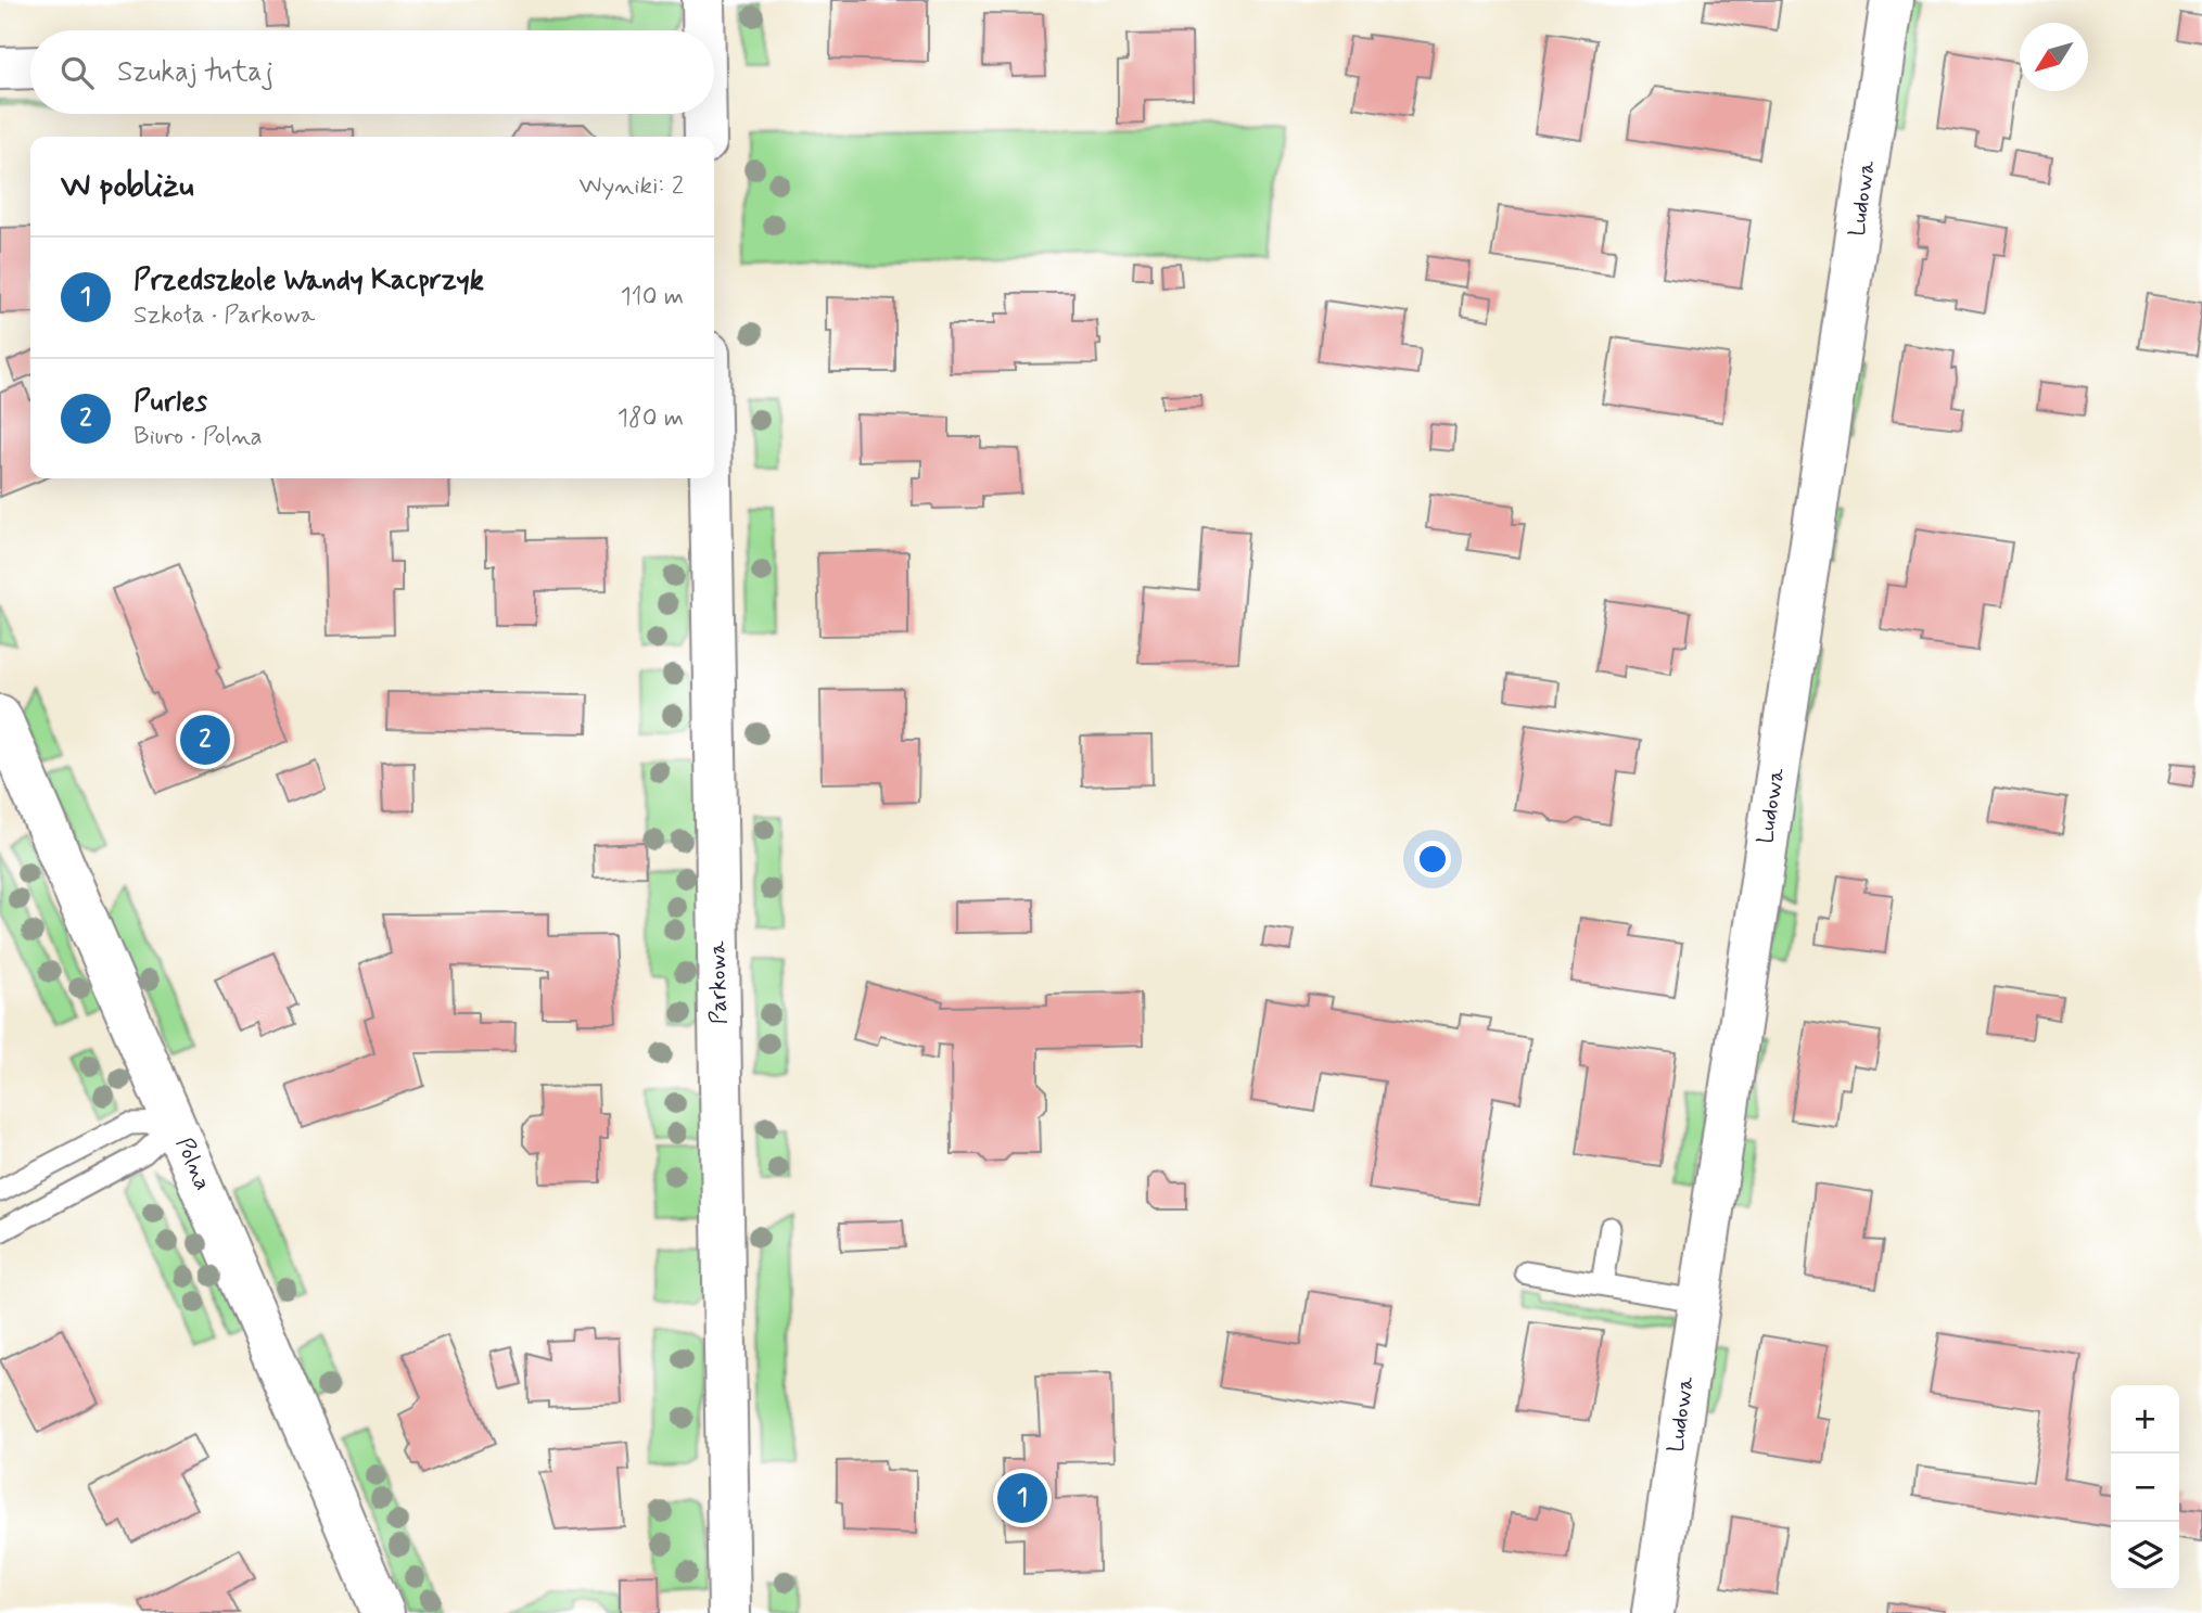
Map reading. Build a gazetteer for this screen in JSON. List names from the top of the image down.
{
  "streets": {
    "street": ["Ludowa", "Parkowa", "Polna"]
  },
  "north": "bottom left",
  "page": {
    "search": "Szukaj tutaj",
    "heading": ["W pobliżu", "Wyniki: 2"],
    "list": [
      {
        "mark": "1",
        "name": "Przedszkole Wandy Kacprzyk",
        "note": "Szkoła · Parkowa",
        "value": "110 m"
      },
      {
        "mark": "2",
        "name": "Purles",
        "note": "Biuro · Polna",
        "value": "180 m"
      }
    ],
    "pins": ["2", "1"],
    "map_buttons": ["+", "−"]
  }
}
